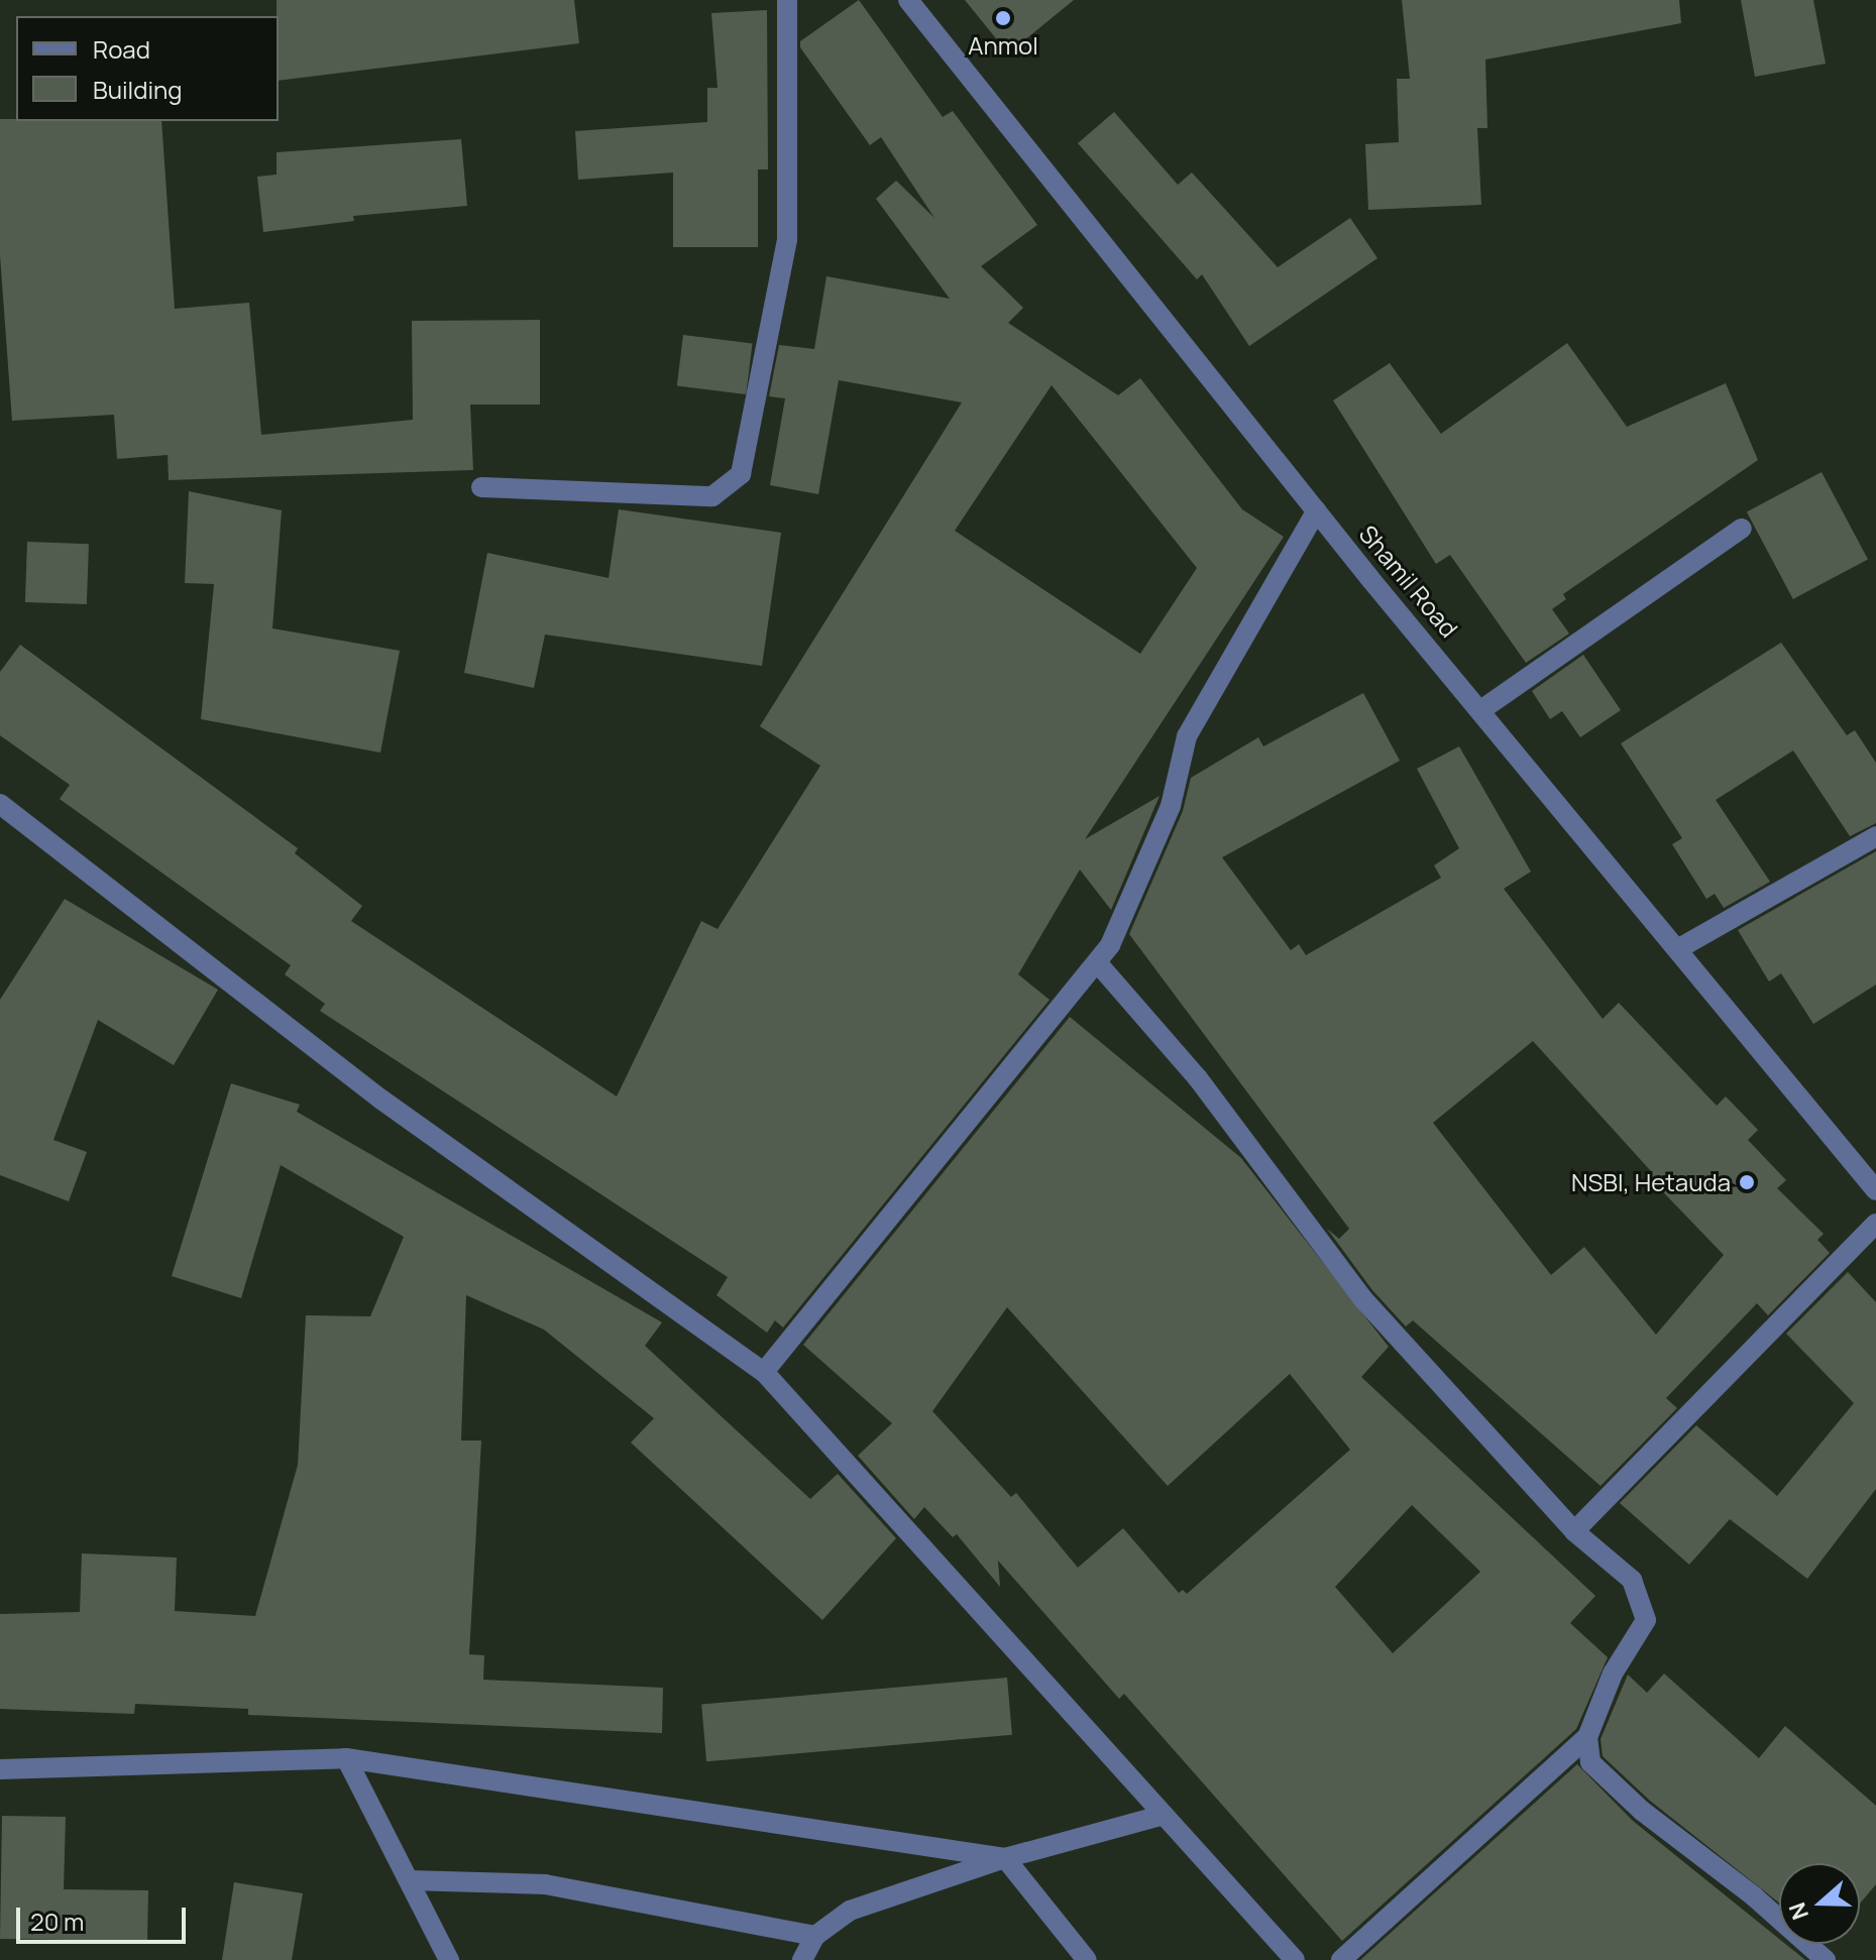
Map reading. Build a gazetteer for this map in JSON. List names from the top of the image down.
{
  "streets": {
    "street": ["Shamil Road"]
  },
  "places": ["Anmol", "NSBI, Hetauda"],
  "legend": ["Road", "Building"],
  "scale_bar": "20 m",
  "north": "left"
}
